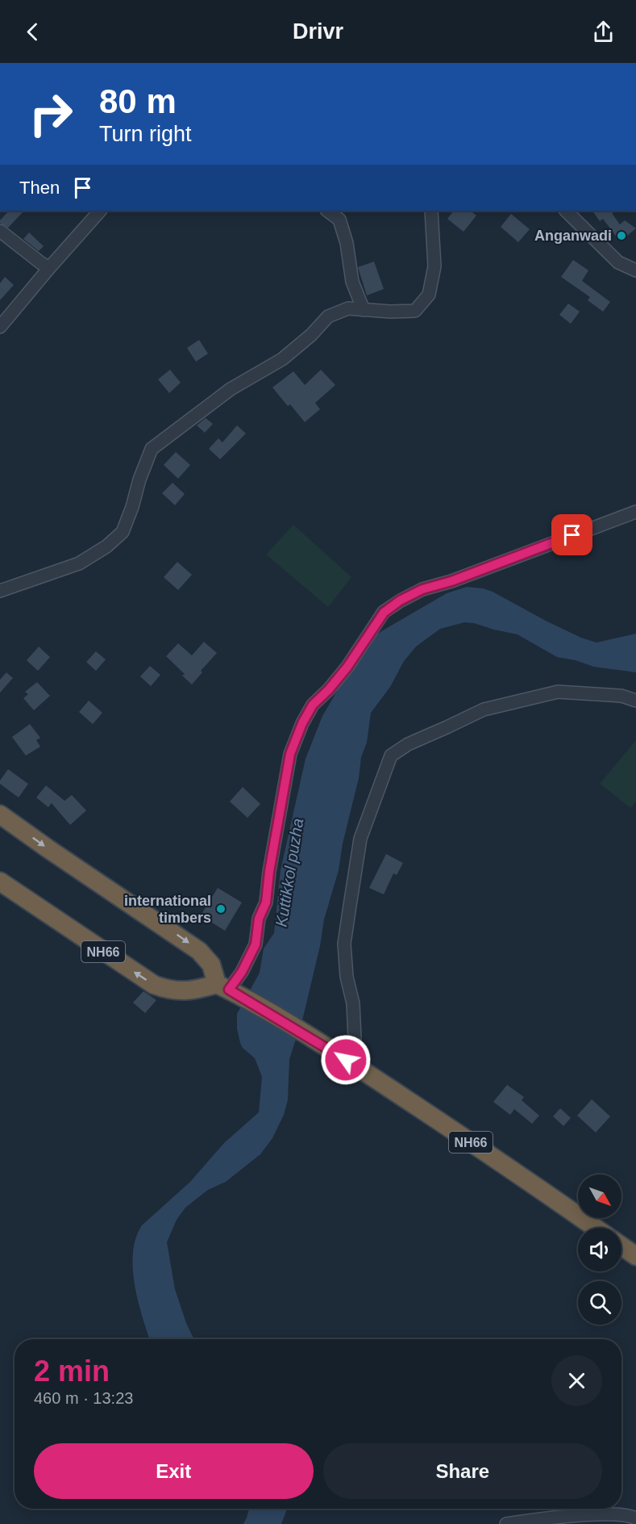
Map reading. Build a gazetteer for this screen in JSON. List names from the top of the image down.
{
  "streets": {
    "highway": ["NH66"]
  },
  "water": ["Kuttikkol puzha"],
  "places": ["Anganwadi", "international timbers"],
  "north": "bottom right",
  "page": {
    "header": "Drivr",
    "turn": ["80 m", "Turn right"],
    "then": "Then",
    "heading": ["2 min", "460 m · 13:23"],
    "buttons": ["Exit", "Share"]
  }
}
